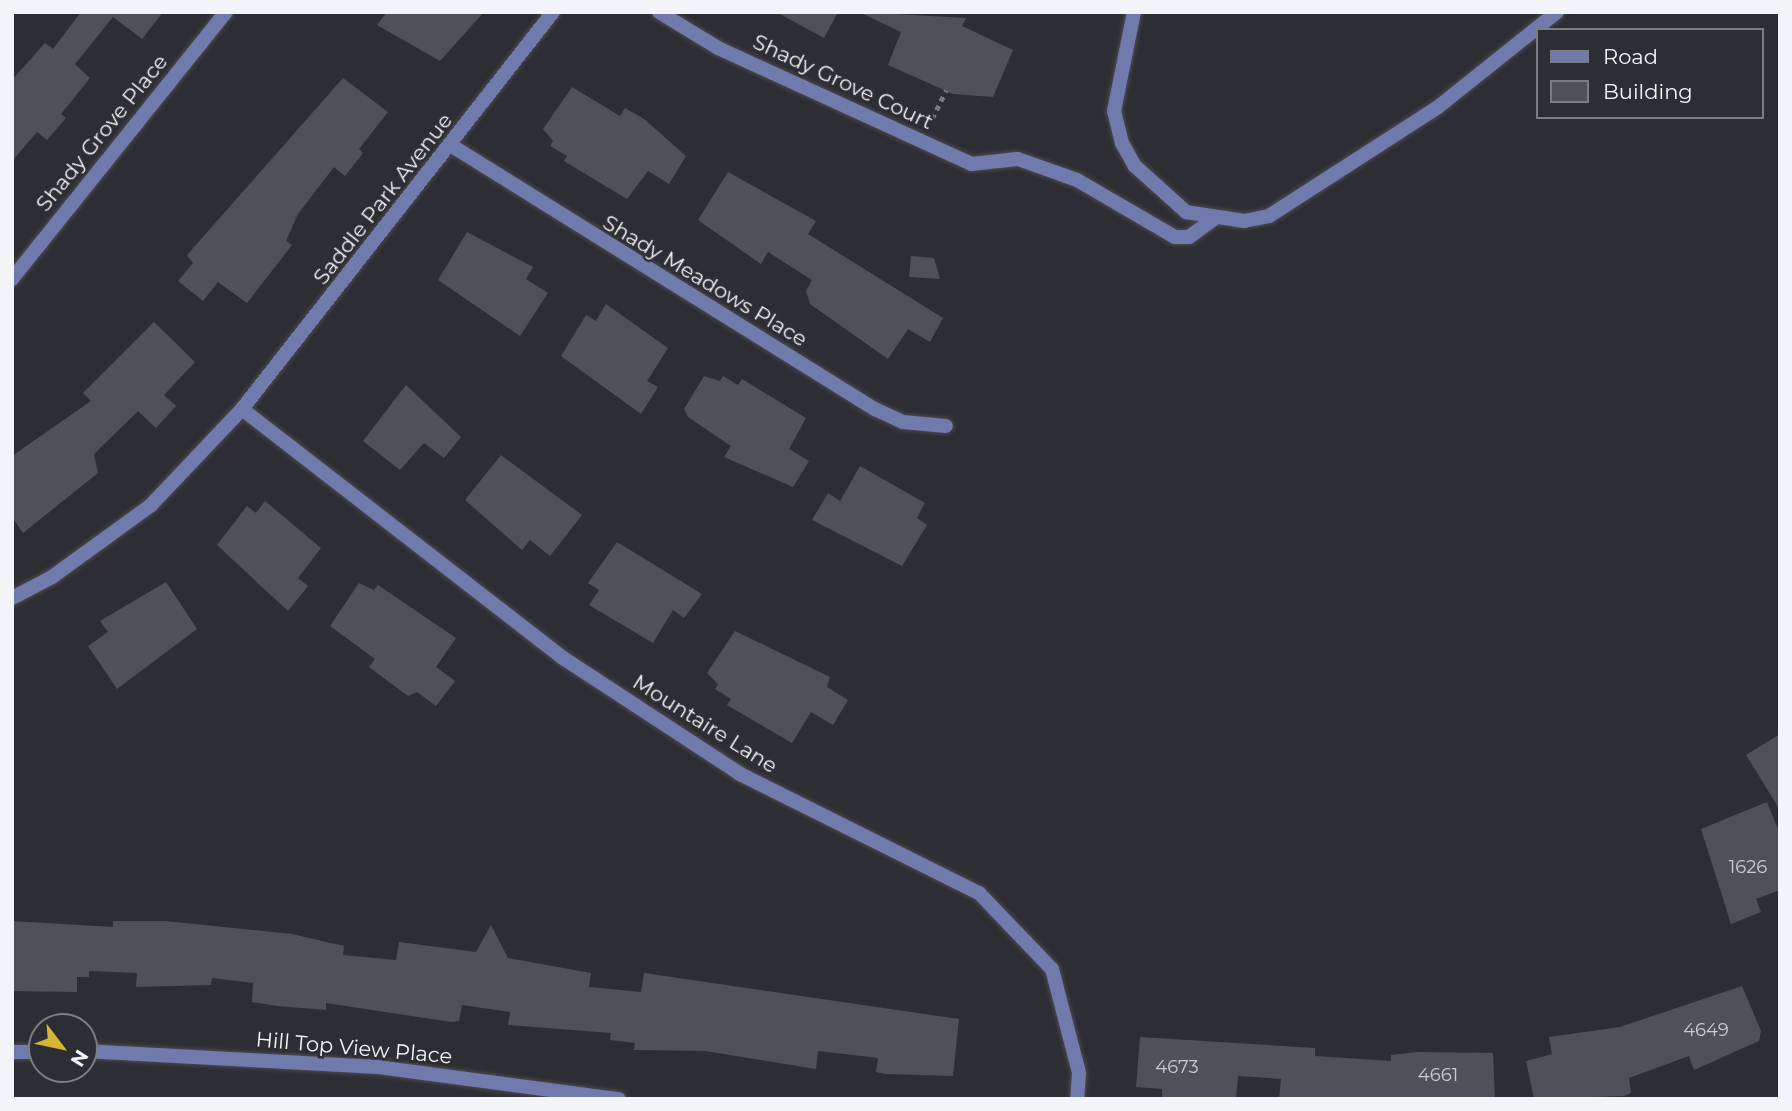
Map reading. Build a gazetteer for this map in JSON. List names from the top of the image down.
{
  "streets": {
    "street": [
      "Shady Grove Court",
      "Shady Grove Place",
      "Saddle Park Avenue",
      "Shady Meadows Place",
      "Mountaire Lane",
      "Hill Top View Place"
    ]
  },
  "crossings": [
    ["Saddle Park Avenue", "Shady Meadows Place"],
    ["Saddle Park Avenue", "Mountaire Lane"]
  ],
  "house_numbers": [
    "1626",
    "4649",
    "4673",
    "4661"
  ],
  "legend": ["Road", "Building"],
  "north": "bottom right"
}
